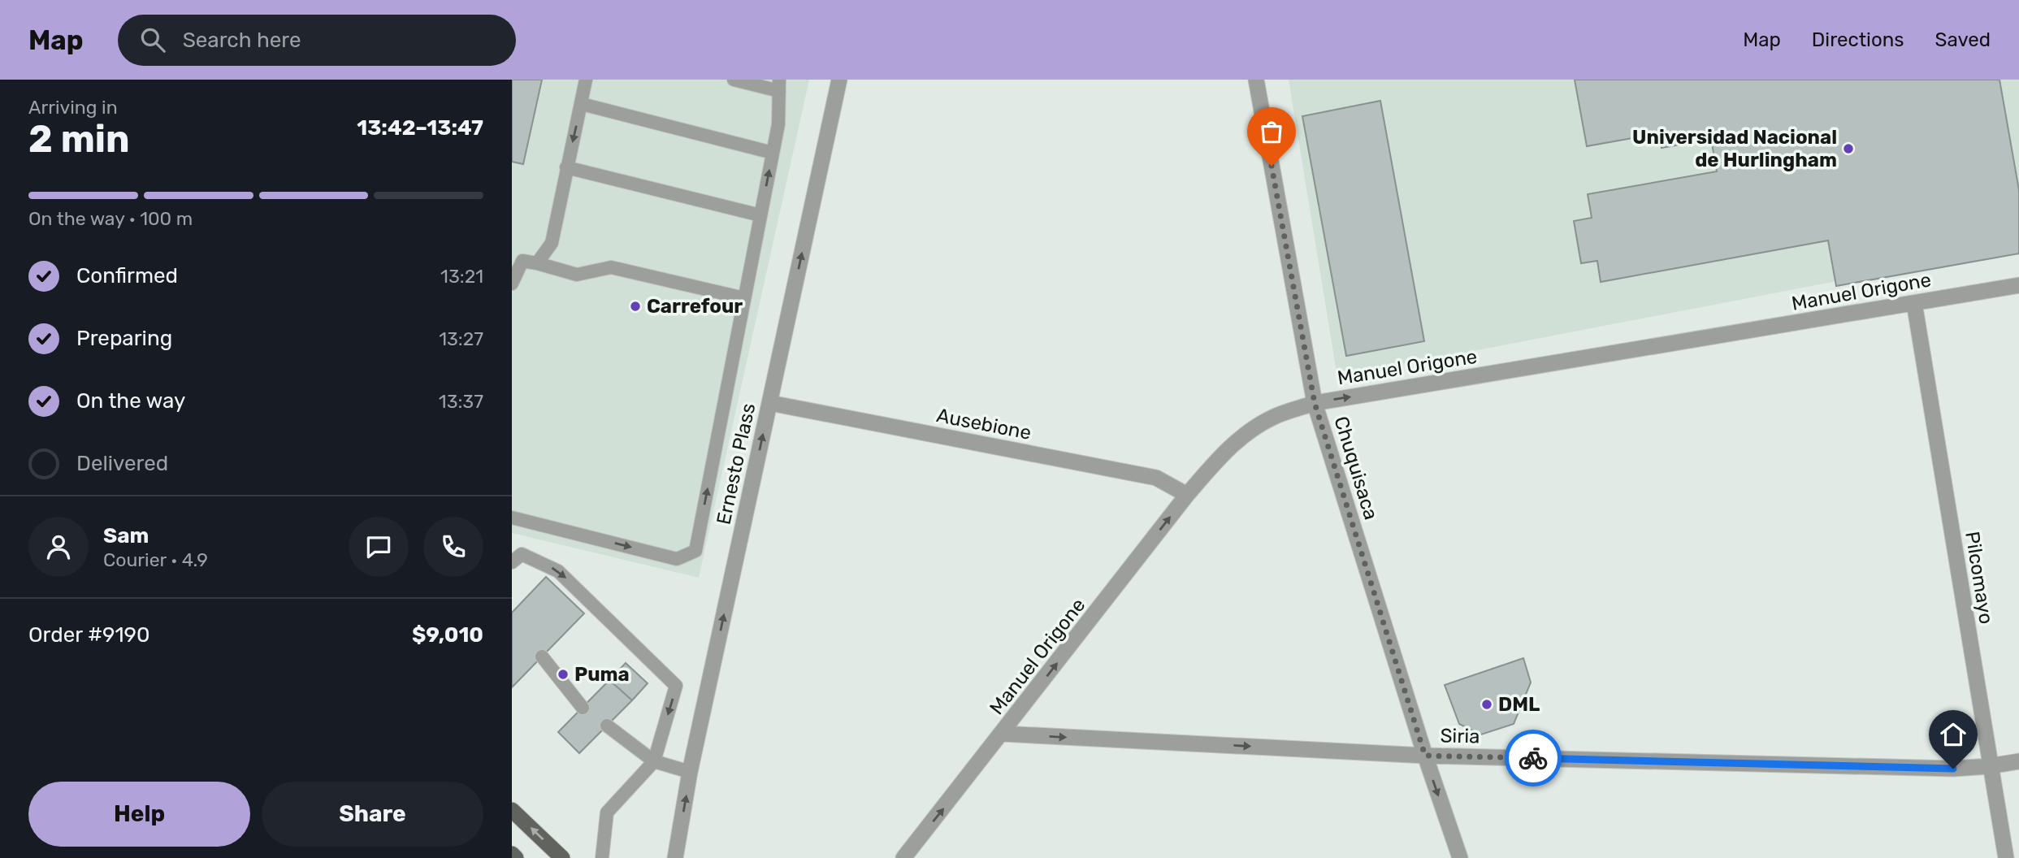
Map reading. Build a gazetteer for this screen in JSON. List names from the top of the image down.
{
  "streets": {
    "street": [
      "Manuel Origone",
      "Ausebione",
      "Ernesto Plass",
      "Chuquisaca",
      "Pilcomayo",
      "Siria"
    ]
  },
  "crossings": [
    ["Manuel Origone", "Ausebione"],
    ["Manuel Origone", "Chuquisaca"],
    ["Manuel Origone", "Pilcomayo"],
    ["Manuel Origone", "Siria"],
    ["Ausebione", "Ernesto Plass"],
    ["Chuquisaca", "Siria"],
    ["Pilcomayo", "Siria"]
  ],
  "one_way": ["Manuel Origone", "Ernesto Plass", "Siria"],
  "places": [
    "Universidad Nacional de Hurlingham",
    "Carrefour",
    "Puma",
    "DML"
  ],
  "page": {
    "header": "Map",
    "search": "Search here",
    "nav": ["Map", "Directions", "Saved"],
    "heading": ["2 min", "Arriving in", "13:42–13:47"],
    "panel": [
      "Sam",
      "Courier · 4.9",
      "Order #9190",
      "$9,010"
    ],
    "bar": "On the way · 100 m",
    "list": [
      ["Confirmed", "13:21"],
      ["Preparing", "13:27"],
      ["On the way", "13:37"],
      "Delivered"
    ],
    "buttons": ["Help", "Share"]
  }
}
